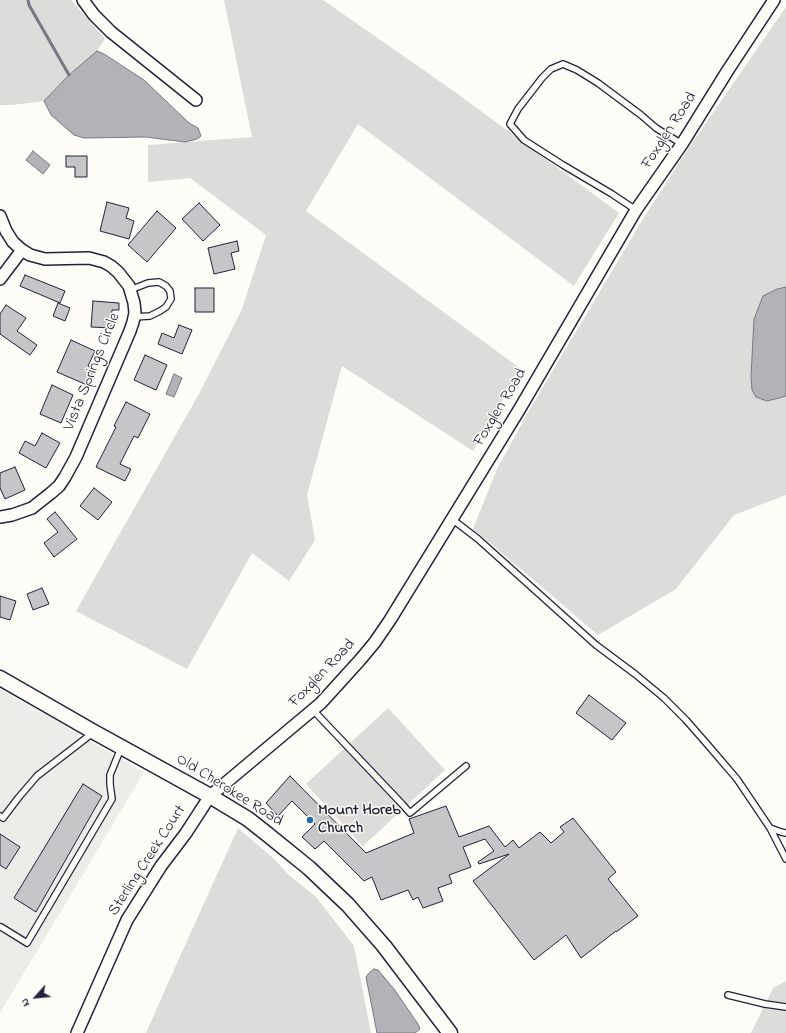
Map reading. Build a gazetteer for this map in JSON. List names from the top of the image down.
{
  "streets": {
    "street": [
      "Foxglen Road",
      "Vista Springs Circle",
      "Old Cherokee Road",
      "Sterling Creek Court"
    ]
  },
  "crossings": [
    ["Foxglen Road", "Old Cherokee Road"],
    ["Foxglen Road", "Sterling Creek Court"],
    ["Old Cherokee Road", "Sterling Creek Court"]
  ],
  "places": ["Mount Horeb Church"],
  "north": "bottom left"
}
